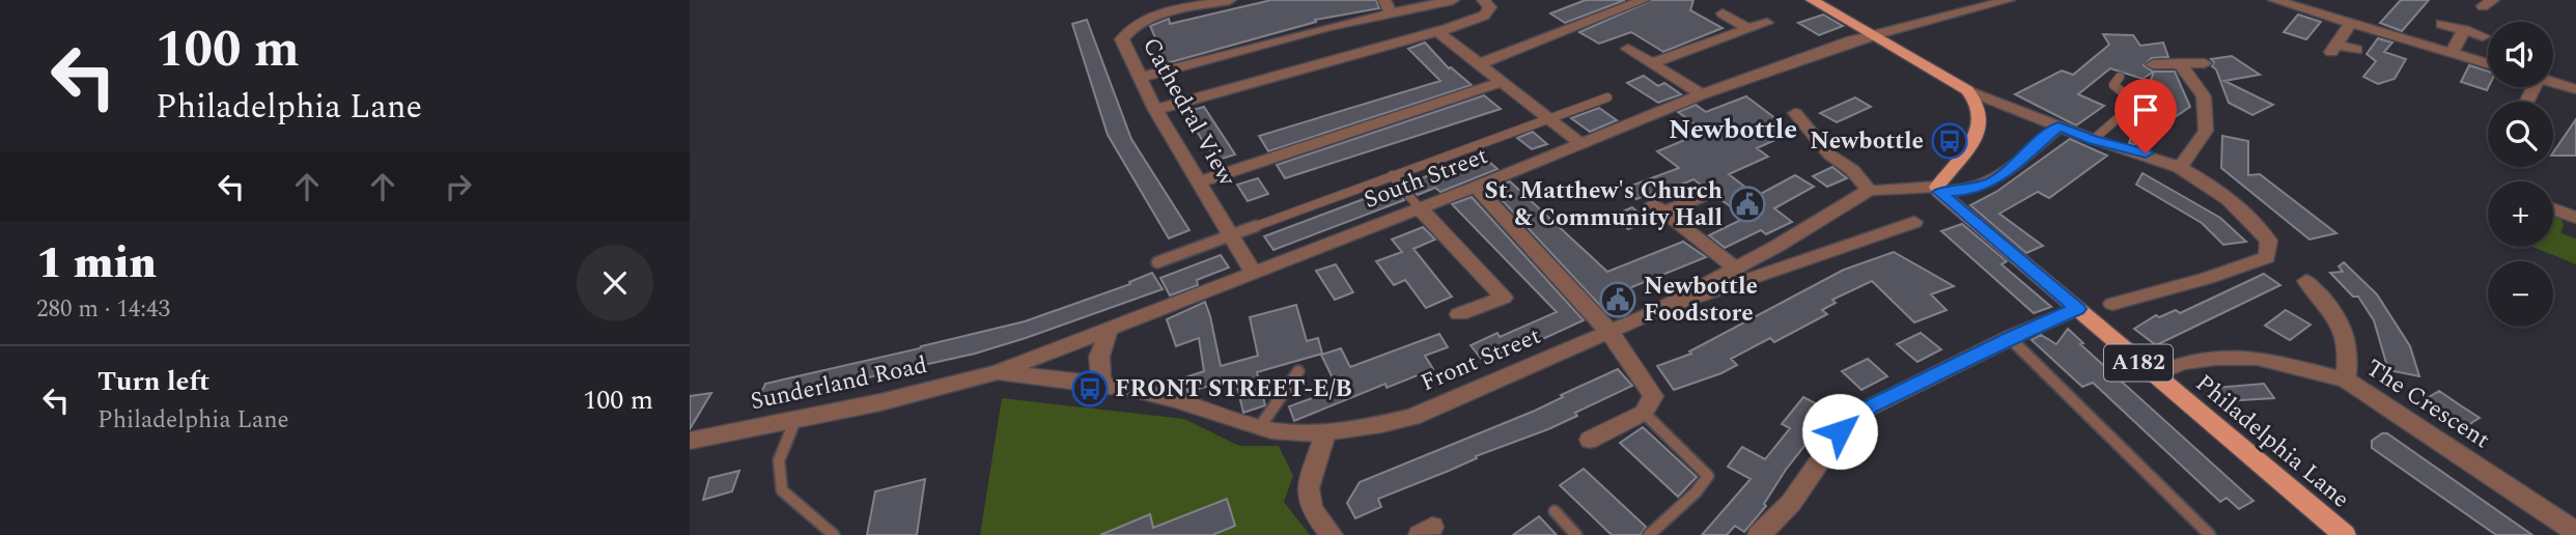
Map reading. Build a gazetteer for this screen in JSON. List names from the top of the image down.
{
  "streets": {
    "main road": ["A182", "Philadelphia Lane"],
    "street": [
      "Cathedral View",
      "South Street",
      "Front Street",
      "Sunderland Road",
      "The Crescent"
    ]
  },
  "crossings": [
    ["Cathedral View", "South Street"],
    ["South Street", "Front Street"],
    ["South Street", "Sunderland Road"],
    ["Front Street", "Sunderland Road"],
    ["Front Street", "Philadelphia Lane"],
    ["The Crescent", "Philadelphia Lane"]
  ],
  "districts": ["Newbottle"],
  "places": {
    "bus stop": ["Newbottle", "FRONT STREET-E/B"],
    "public building": ["St. Matthew's Church & Community Hall", "Newbottle Foodstore"]
  },
  "page": {
    "turn": ["100 m", "Philadelphia Lane"],
    "map_buttons": ["+", "−"],
    "heading": ["1 min", "280 m · 14:43"],
    "list": [
      {
        "name": "Turn left",
        "note": "Philadelphia Lane",
        "value": "100 m"
      }
    ]
  }
}
